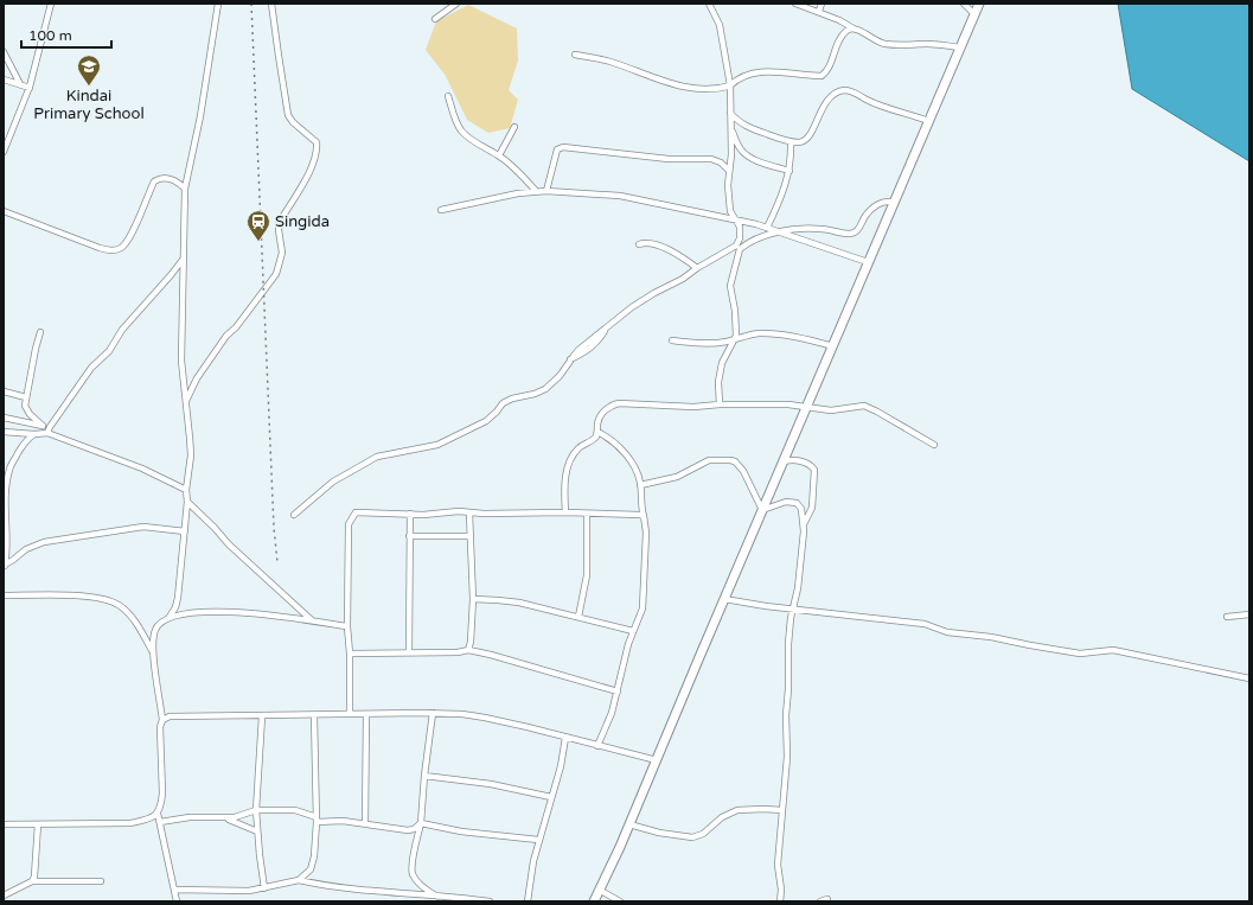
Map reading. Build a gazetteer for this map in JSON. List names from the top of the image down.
{
  "places": {
    "school or university": ["Kindai Primary School"],
    "station": ["Singida"]
  },
  "scale_bar": "100 m"
}
